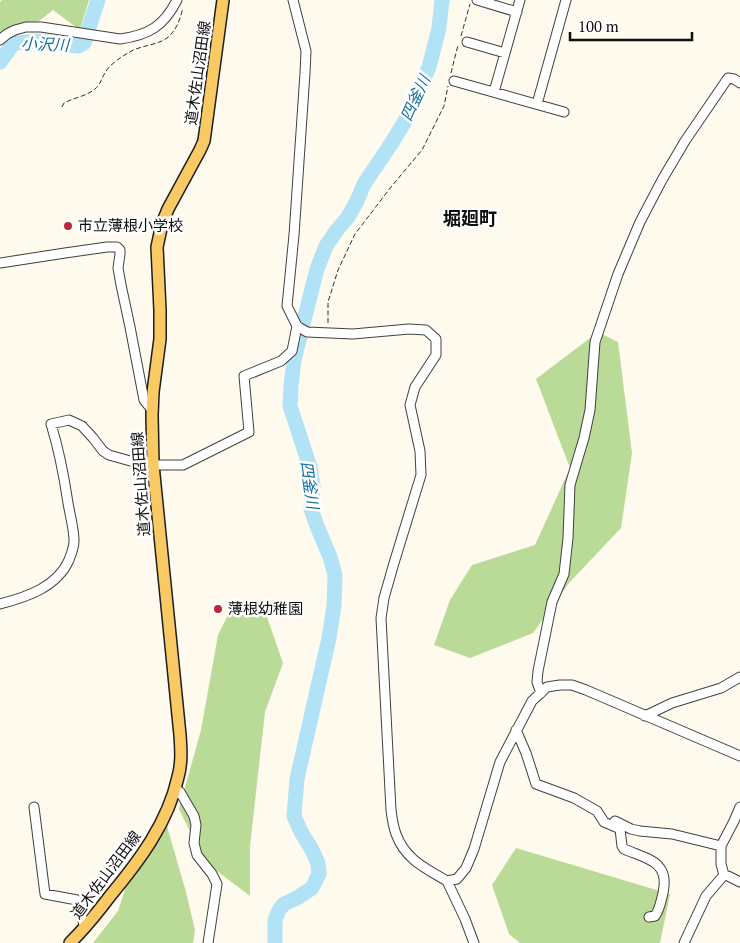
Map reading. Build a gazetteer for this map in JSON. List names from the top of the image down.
{
  "streets": {
    "main road": ["道木佐山沼田線"]
  },
  "districts": ["堀廻町"],
  "water": ["小沢川", "四釜川"],
  "places": ["市立薄根小学校", "薄根幼稚園"],
  "scale_bar": "100 m"
}
